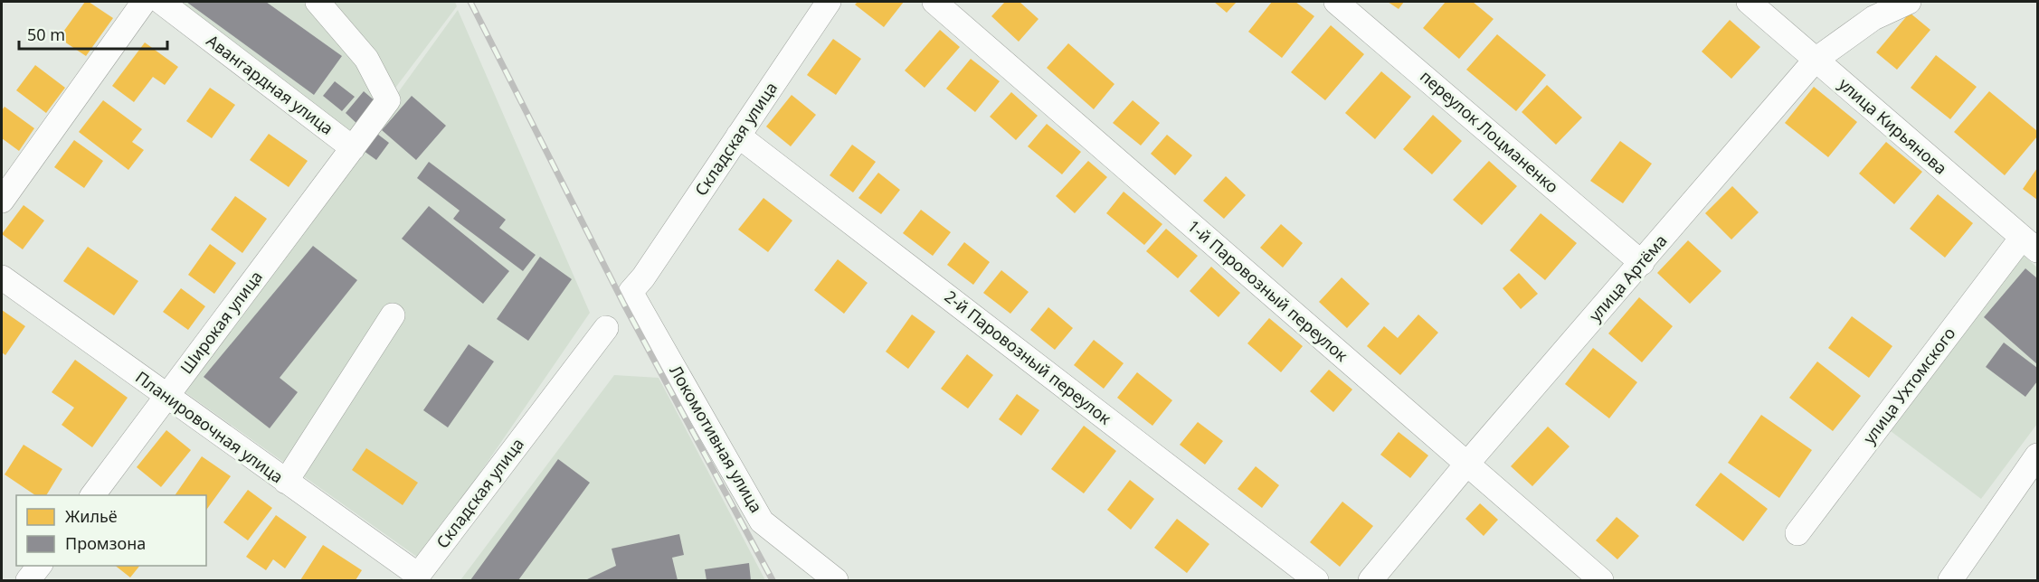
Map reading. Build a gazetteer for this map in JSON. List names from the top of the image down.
{
  "streets": {
    "street": [
      "Авангардная улица",
      "улица Кирьянова",
      "переулок Лоцманенко",
      "Складская улица",
      "улица Артёма",
      "1-й Паровозный переулок",
      "Широкая улица",
      "2-й Паровозный переулок",
      "улица Ухтомского",
      "Планировочная улица",
      "Локомотивная улица"
    ]
  },
  "crossings": [
    ["Авангардная улица", "Широкая улица"],
    ["улица Кирьянова", "улица Артёма"],
    ["улица Кирьянова", "улица Ухтомского"],
    ["переулок Лоцманенко", "улица Артёма"],
    ["Складская улица", "2-й Паровозный переулок"],
    ["Складская улица", "Планировочная улица"],
    ["Складская улица", "Локомотивная улица"],
    ["улица Артёма", "1-й Паровозный переулок"],
    ["Широкая улица", "Планировочная улица"]
  ],
  "legend": ["Жильё", "Промзона"],
  "scale_bar": "50 m"
}
